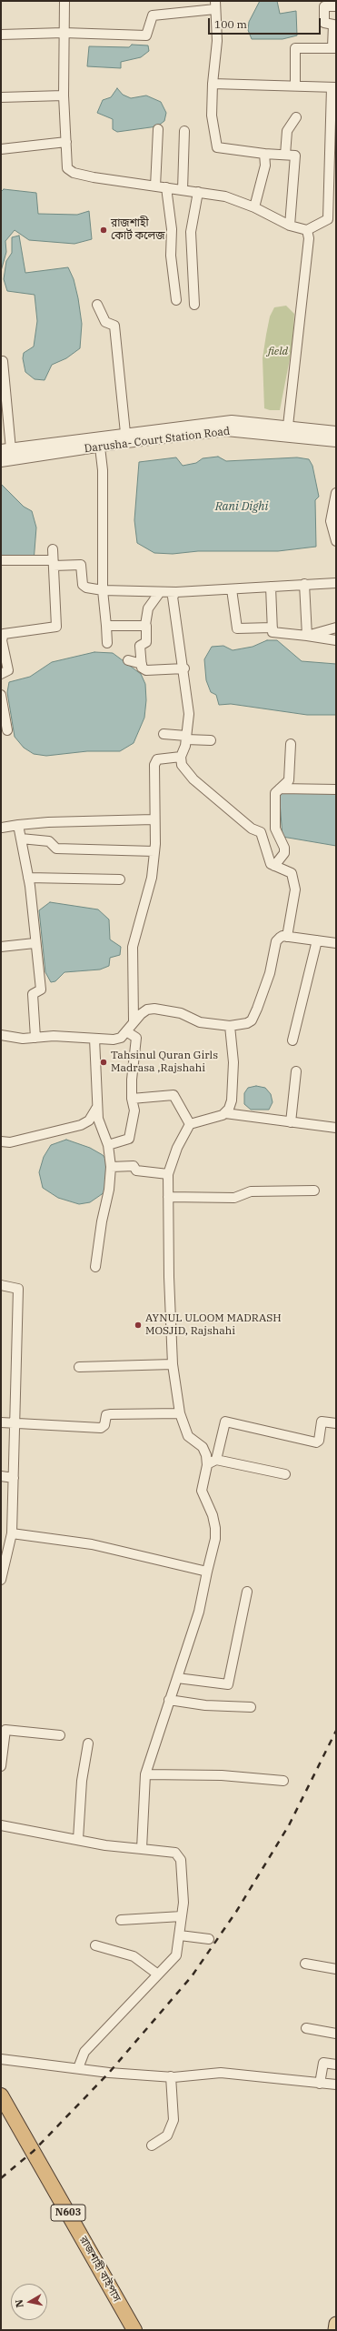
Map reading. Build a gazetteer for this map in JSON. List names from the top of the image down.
{
  "streets": {
    "highway": ["N603", "রাজশাহী বাইপাস"],
    "street": ["Darusha- Court Station Road"]
  },
  "water": ["Rani Dighi"],
  "parks": ["field"],
  "places": ["রাজশাহী কোর্ট কলেজ", "Tahsinul Quran Girls Madrasa ,Rajshahi", "AYNUL ULOOM MADRASH MOSJID, Rajshahi"],
  "scale_bar": "100 m",
  "north": "left"
}
